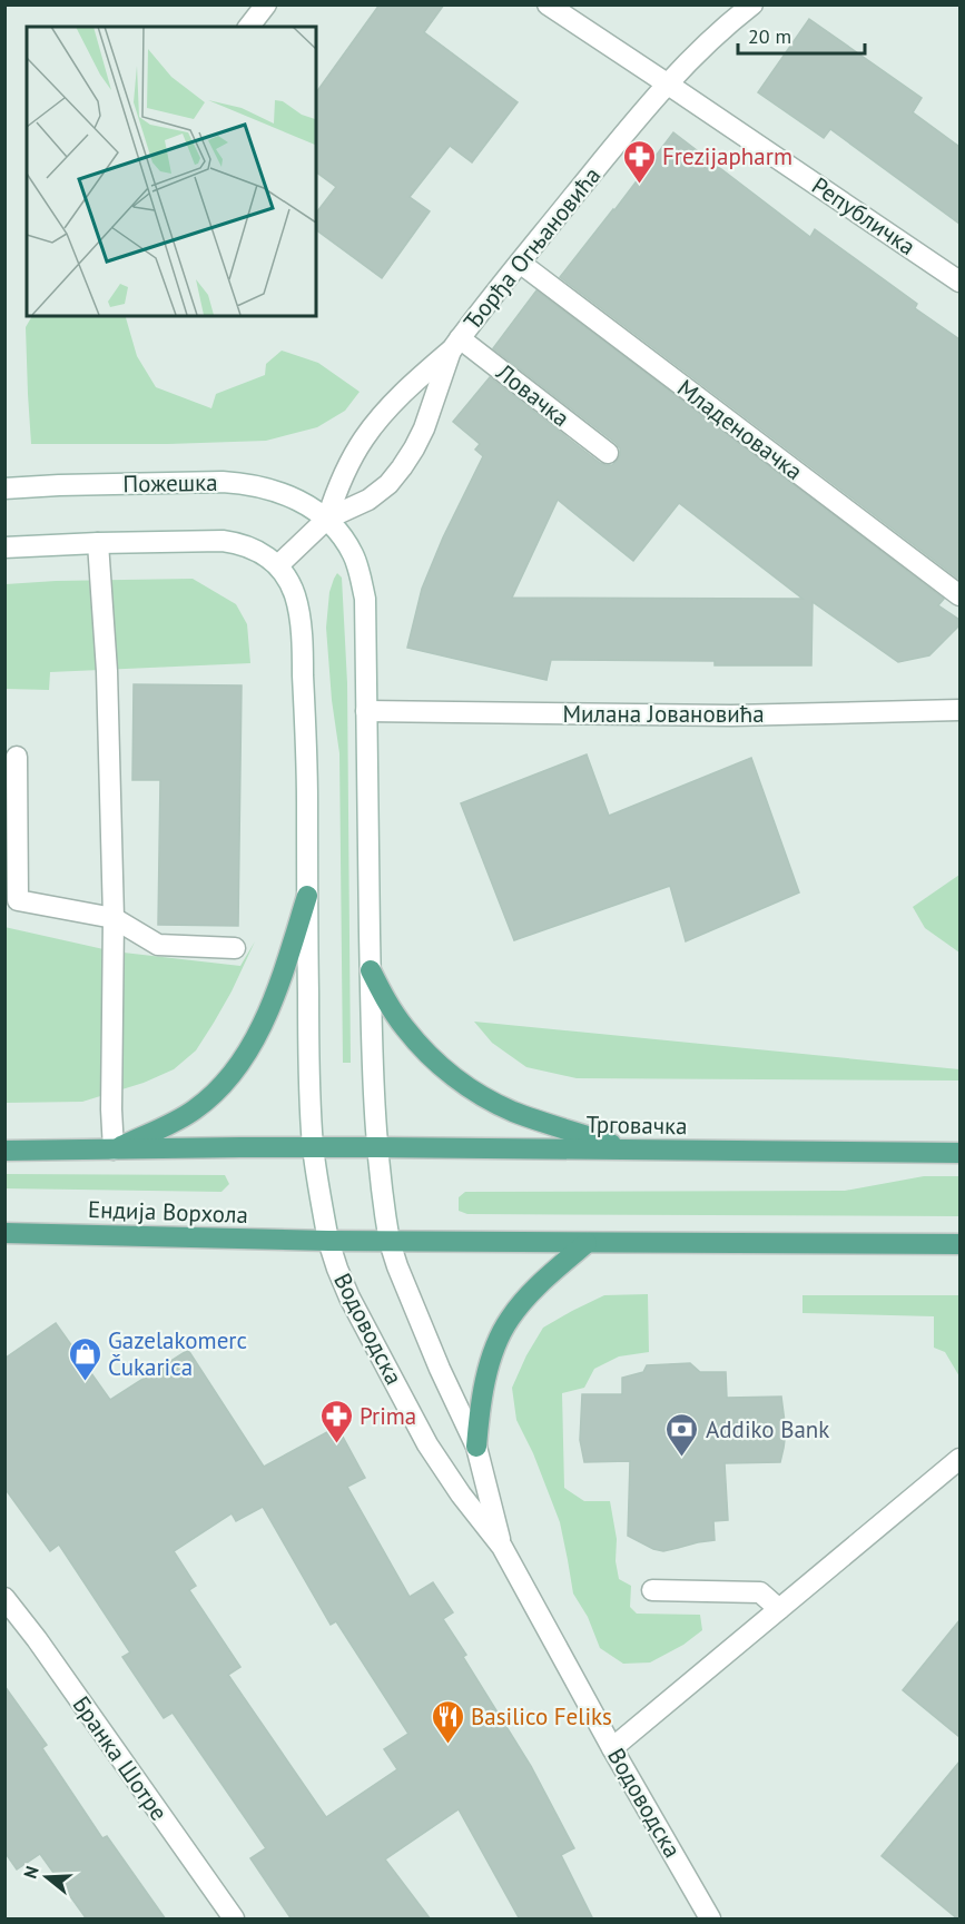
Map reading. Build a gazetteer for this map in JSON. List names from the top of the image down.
{
  "streets": {
    "main road": ["Трговачка", "Ендија Ворхола"],
    "street": [
      "Републичка",
      "Ђорђа Огњановића",
      "Ловачка",
      "Младеновачка",
      "Пожешка",
      "Милана Јовановића",
      "Водоводска",
      "Бранка Шотре"
    ]
  },
  "crossings": [
    ["Републичка", "Ђорђа Огњановића"],
    ["Ђорђа Огњановића", "Ловачка"],
    ["Ђорђа Огњановића", "Младеновачка"],
    ["Ђорђа Огњановића", "Пожешка"],
    ["Ђорђа Огњановића", "Водоводска"],
    ["Пожешка", "Водоводска"],
    ["Милана Јовановића", "Водоводска"],
    ["Трговачка", "Водоводска"],
    ["Ендија Ворхола", "Водоводска"]
  ],
  "places": {
    "pharmacy": ["Frezijapharm", "Prima"],
    "shop": ["Gazelakomerc Čukarica"],
    "bank": ["Addiko Bank"],
    "restaurant": ["Basilico Feliks"]
  },
  "scale_bar": "20 m",
  "north": "left"
}
